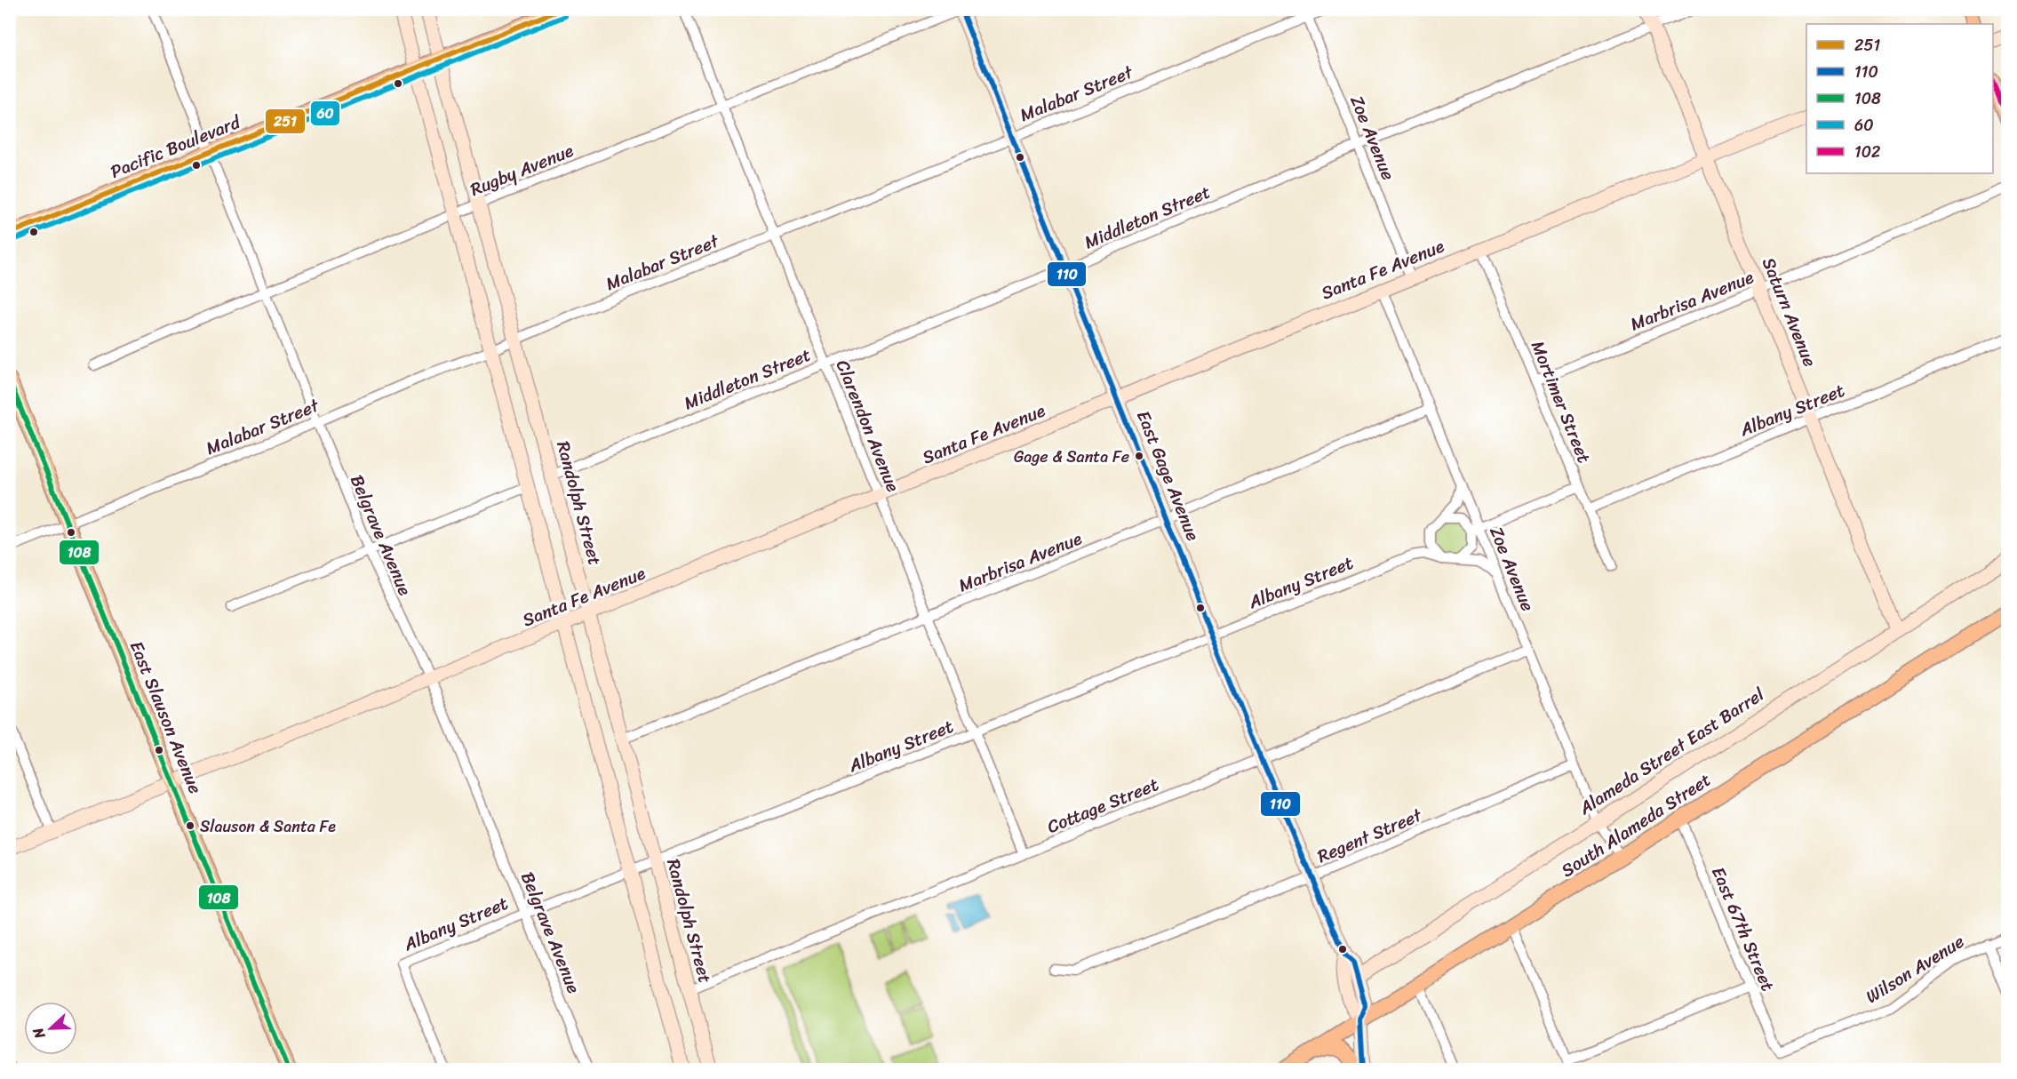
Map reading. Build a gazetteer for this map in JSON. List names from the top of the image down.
{
  "streets": {
    "main road": ["Pacific Boulevard", "East Slauson Avenue", "South Alameda Street"],
    "street": [
      "Malabar Street",
      "Zoe Avenue",
      "Rugby Avenue",
      "Middleton Street",
      "Santa Fe Avenue",
      "Marbrisa Avenue",
      "Saturn Avenue",
      "Mortimer Street",
      "Albany Street",
      "Clarendon Avenue",
      "East Gage Avenue",
      "Randolph Street",
      "Belgrave Avenue",
      "Alameda Street East Barrel",
      "Cottage Street",
      "Regent Street",
      "East 67th Street",
      "Wilson Avenue"
    ]
  },
  "crossings": [
    ["Malabar Street", "Zoe Avenue"],
    ["Malabar Street", "Clarendon Avenue"],
    ["Malabar Street", "East Gage Avenue"],
    ["Malabar Street", "Randolph Street"],
    ["Malabar Street", "Belgrave Avenue"],
    ["Malabar Street", "East Slauson Avenue"],
    ["Zoe Avenue", "Middleton Street"],
    ["Zoe Avenue", "Santa Fe Avenue"],
    ["Zoe Avenue", "Marbrisa Avenue"],
    ["Zoe Avenue", "Albany Street"],
    ["Zoe Avenue", "Alameda Street East Barrel"],
    ["Zoe Avenue", "Cottage Street"],
    ["Zoe Avenue", "South Alameda Street"],
    ["Zoe Avenue", "Regent Street"],
    ["Pacific Boulevard", "Randolph Street"],
    ["Pacific Boulevard", "Belgrave Avenue"],
    ["Rugby Avenue", "Clarendon Avenue"],
    ["Rugby Avenue", "East Gage Avenue"],
    ["Rugby Avenue", "Randolph Street"],
    ["Rugby Avenue", "Belgrave Avenue"],
    ["Middleton Street", "Saturn Avenue"],
    ["Middleton Street", "Clarendon Avenue"],
    ["Middleton Street", "East Gage Avenue"],
    ["Middleton Street", "Randolph Street"],
    ["Santa Fe Avenue", "Saturn Avenue"],
    ["Santa Fe Avenue", "Mortimer Street"],
    ["Santa Fe Avenue", "Clarendon Avenue"],
    ["Santa Fe Avenue", "East Gage Avenue"],
    ["Santa Fe Avenue", "Randolph Street"],
    ["Santa Fe Avenue", "Belgrave Avenue"],
    ["Santa Fe Avenue", "East Slauson Avenue"],
    ["Marbrisa Avenue", "Saturn Avenue"],
    ["Marbrisa Avenue", "Mortimer Street"],
    ["Marbrisa Avenue", "Clarendon Avenue"],
    ["Marbrisa Avenue", "East Gage Avenue"],
    ["Marbrisa Avenue", "Randolph Street"],
    ["Saturn Avenue", "Albany Street"],
    ["Saturn Avenue", "Alameda Street East Barrel"],
    ["Mortimer Street", "Albany Street"],
    ["Albany Street", "Clarendon Avenue"],
    ["Albany Street", "East Gage Avenue"],
    ["Albany Street", "Randolph Street"],
    ["Albany Street", "Belgrave Avenue"],
    ["Clarendon Avenue", "Cottage Street"],
    ["East Gage Avenue", "Alameda Street East Barrel"],
    ["East Gage Avenue", "Cottage Street"],
    ["East Gage Avenue", "South Alameda Street"],
    ["East Gage Avenue", "Regent Street"],
    ["Randolph Street", "Cottage Street"],
    ["South Alameda Street", "East 67th Street"],
    ["East 67th Street", "Wilson Avenue"]
  ],
  "places": ["Gage & Santa Fe", "Slauson & Santa Fe"],
  "lines": [
    "transit line 251",
    "transit line 110",
    "transit line 60",
    "transit line 102",
    "transit line 108"
  ],
  "legend": [
    "251",
    "110",
    "108",
    "60",
    "102"
  ],
  "north": "left"
}
